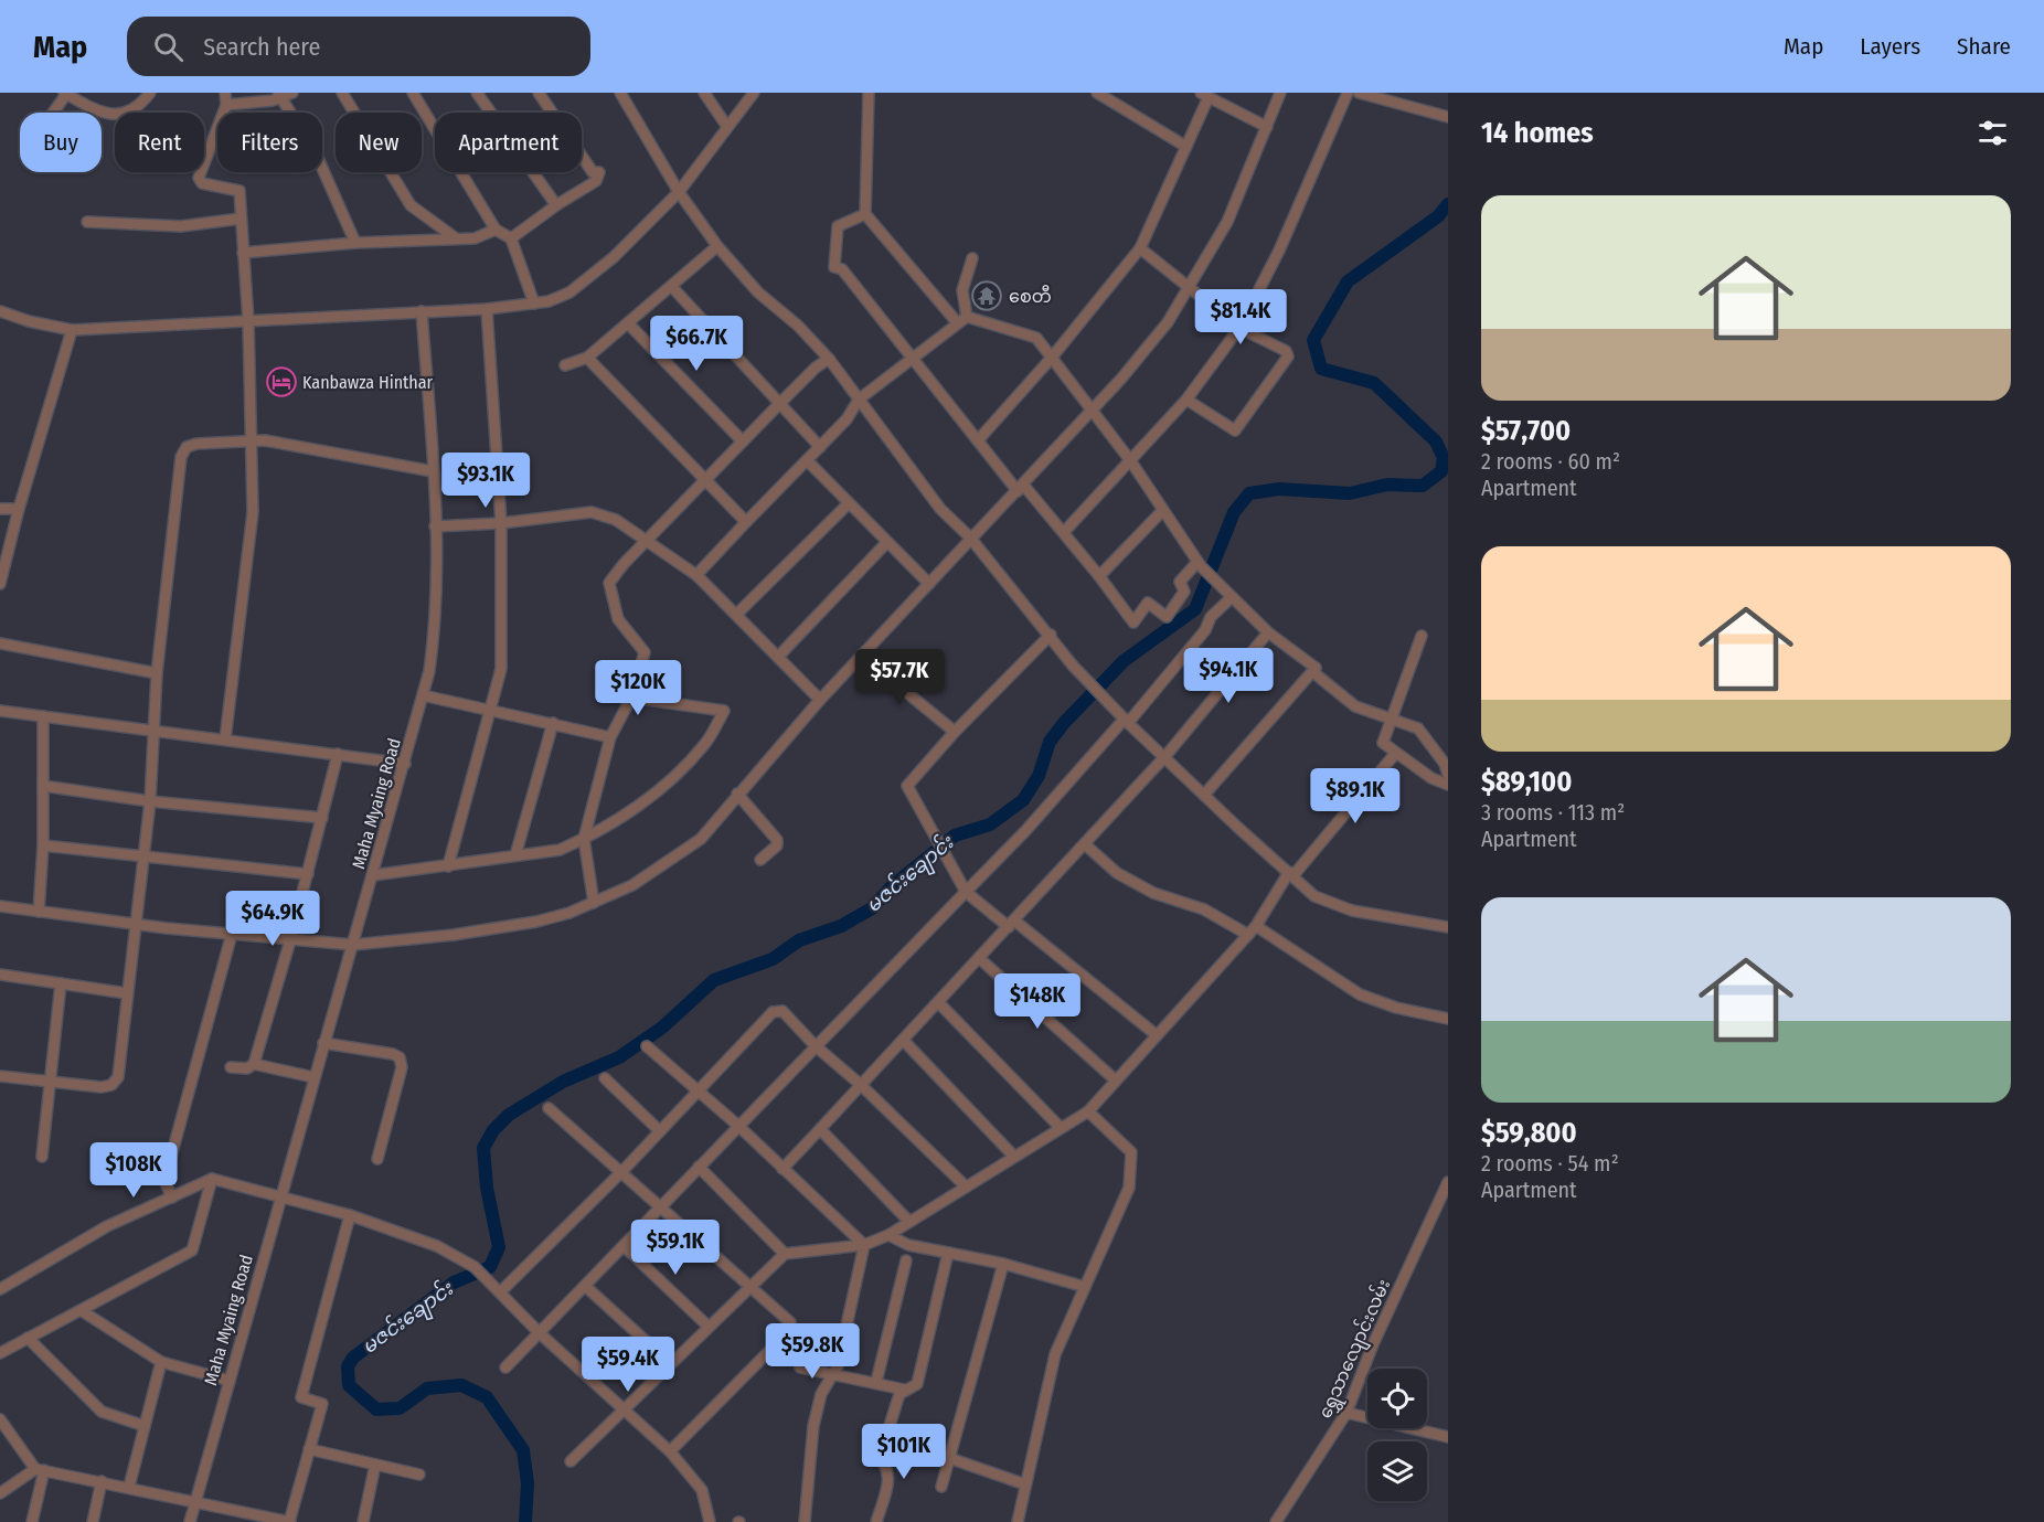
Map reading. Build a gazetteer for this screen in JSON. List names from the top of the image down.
{
  "streets": {
    "street": ["Maha Myaing Road", "ရွှေသာလျောင်းလမ်း"]
  },
  "water": ["မဇင်းချောင်း"],
  "places": {
    "temple": ["စေတီ"],
    "hotel": ["Kanbawza Hinthar"]
  },
  "page": {
    "header": "Map",
    "search": "Search here",
    "nav": ["Map", "Layers", "Share"],
    "heading": "14 homes",
    "chip": [
      "Buy",
      "Rent",
      "Filters",
      "New",
      "Apartment"
    ],
    "list": [
      {
        "name": "$57,700",
        "note": "2 rooms · 60 m² · Apartment"
      },
      {
        "name": "$89,100",
        "note": "3 rooms · 113 m² · Apartment"
      },
      {
        "name": "$59,800",
        "note": "2 rooms · 54 m² · Apartment"
      }
    ],
    "price": [
      "$81.4K",
      "$66.7K",
      "$93.1K",
      "$94.1K",
      "$57.7K",
      "$120K",
      "$89.1K",
      "$64.9K",
      "$148K",
      "$108K",
      "$59.1K",
      "$59.8K",
      "$59.4K",
      "$101K"
    ]
  }
}
